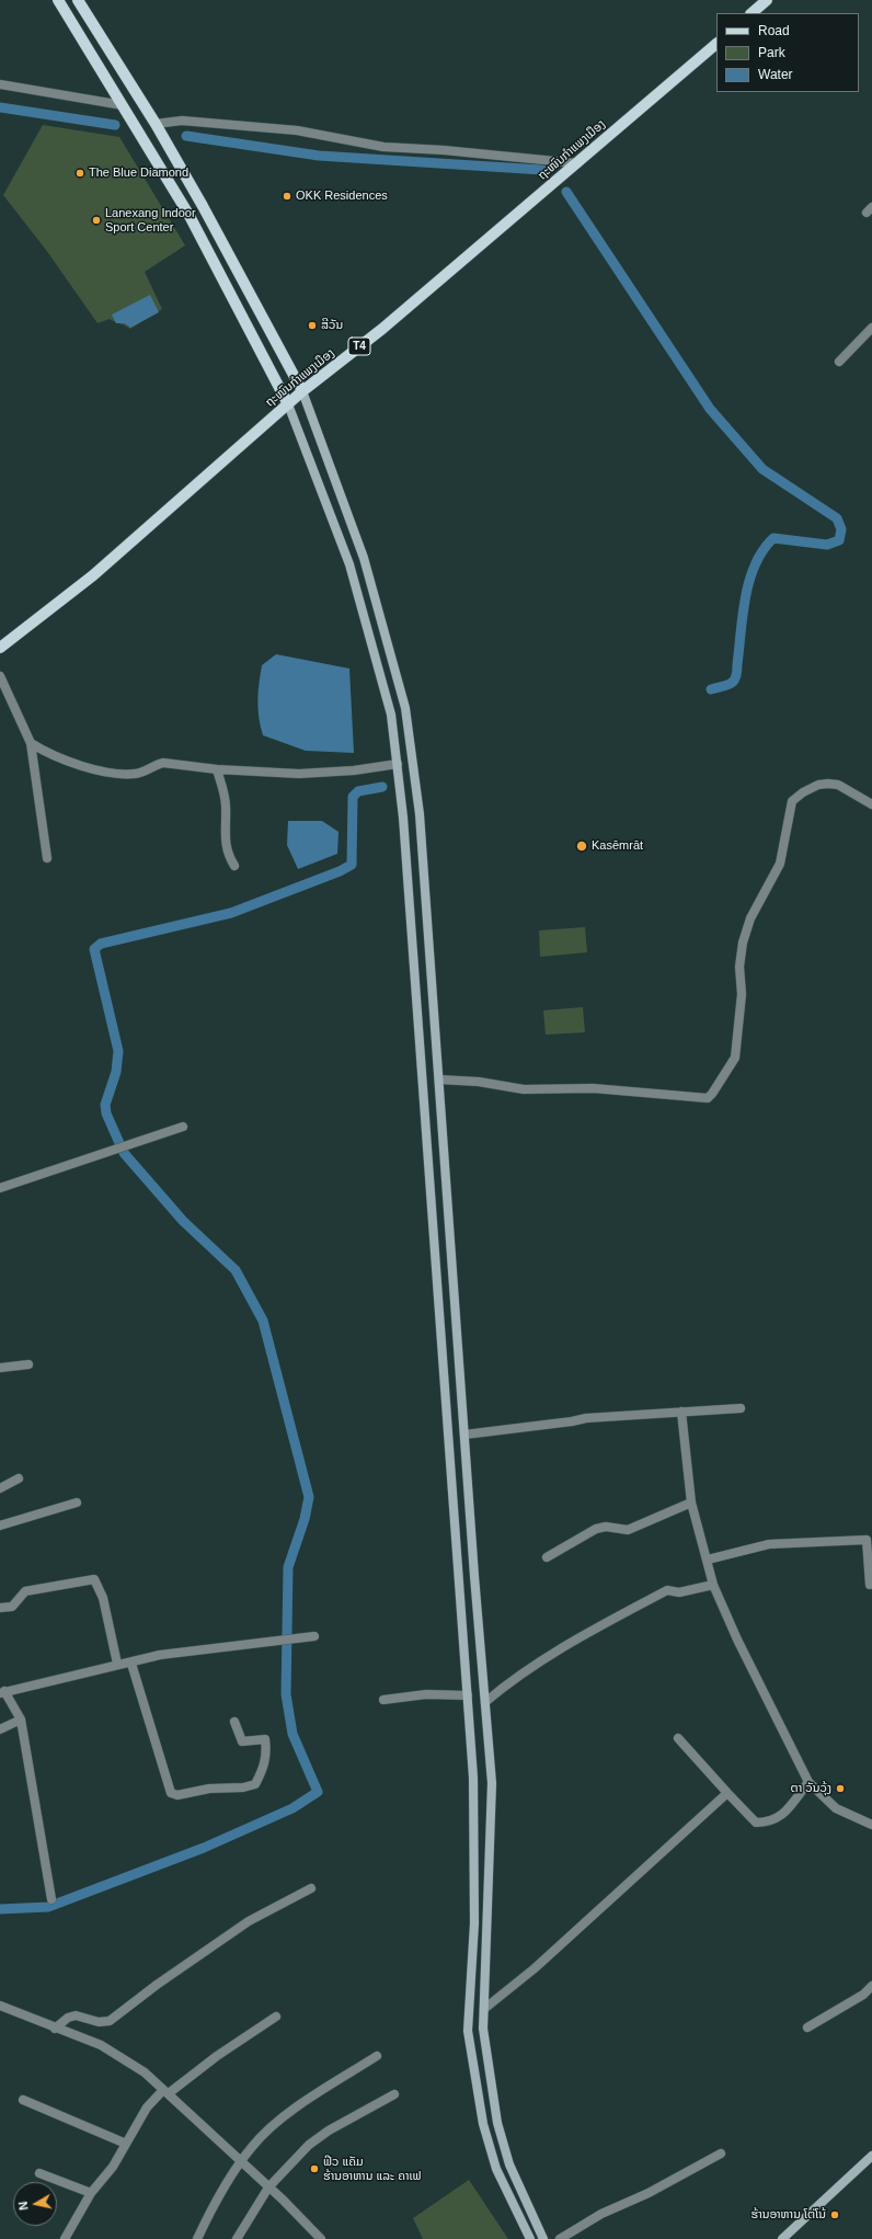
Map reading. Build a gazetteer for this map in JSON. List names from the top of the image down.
{
  "streets": {
    "main road": ["ຖະໜົນກຳແພງເມືອງ", "T4"]
  },
  "places": [
    "The Blue Diamond",
    "OKK Residences",
    "Lanexang Indoor Sport Center",
    "ສີວັນ",
    "Kasēmrāt",
    "ຕາ ວັນວຸ້ງ",
    "ຟິວ ແຄັມ ຮ້ານອາຫານ ແລະ ຄາເຟ",
    "ຮ້ານອາຫານ ໂຕ່ໂນ້"
  ],
  "legend": ["Road", "Park", "Water"],
  "north": "left"
}
